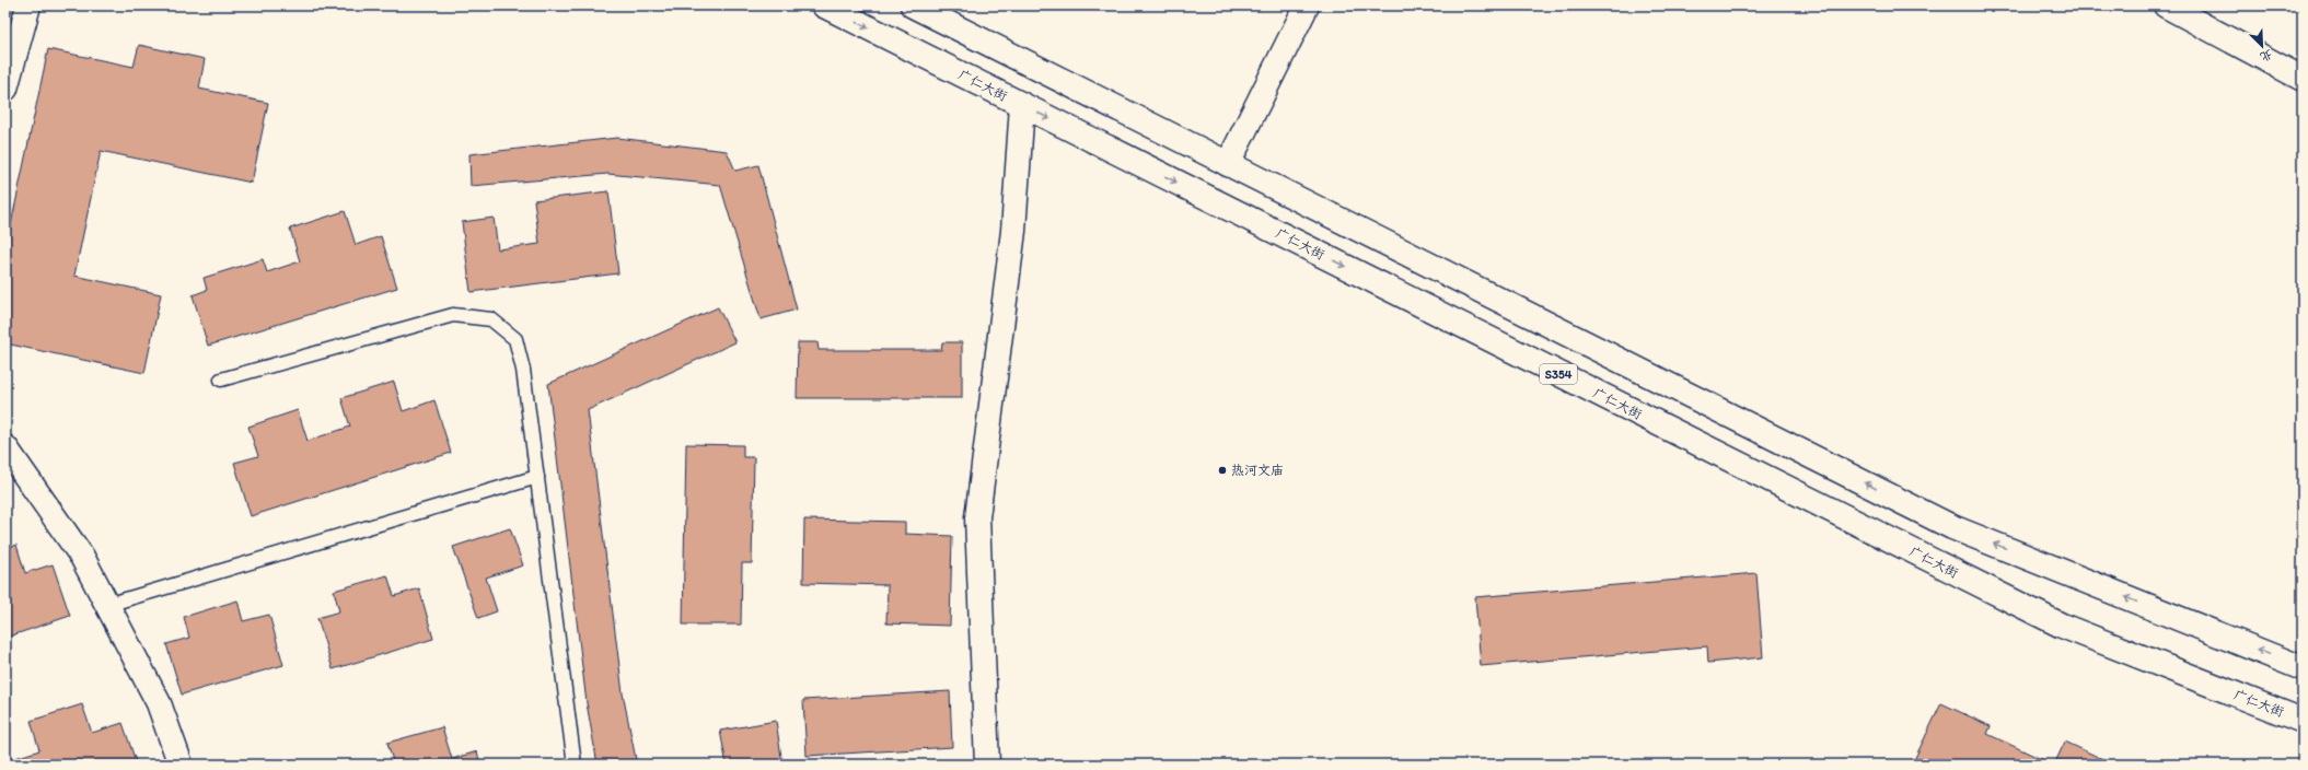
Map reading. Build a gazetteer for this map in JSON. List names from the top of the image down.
{
  "streets": {
    "main road": ["广仁大街", "S354"]
  },
  "places": ["热河文庙"],
  "north": "bottom right"
}
